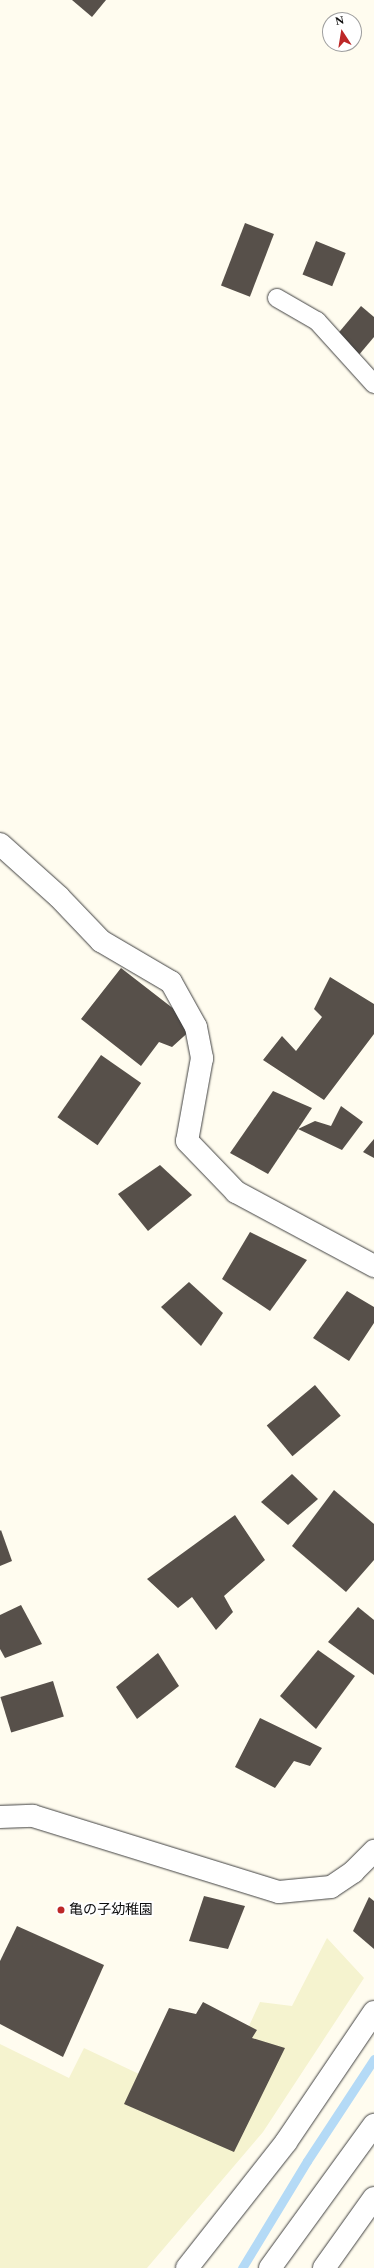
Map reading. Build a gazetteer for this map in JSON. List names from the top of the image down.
{
  "places": ["亀の子幼稚園"],
  "north": "top"
}
